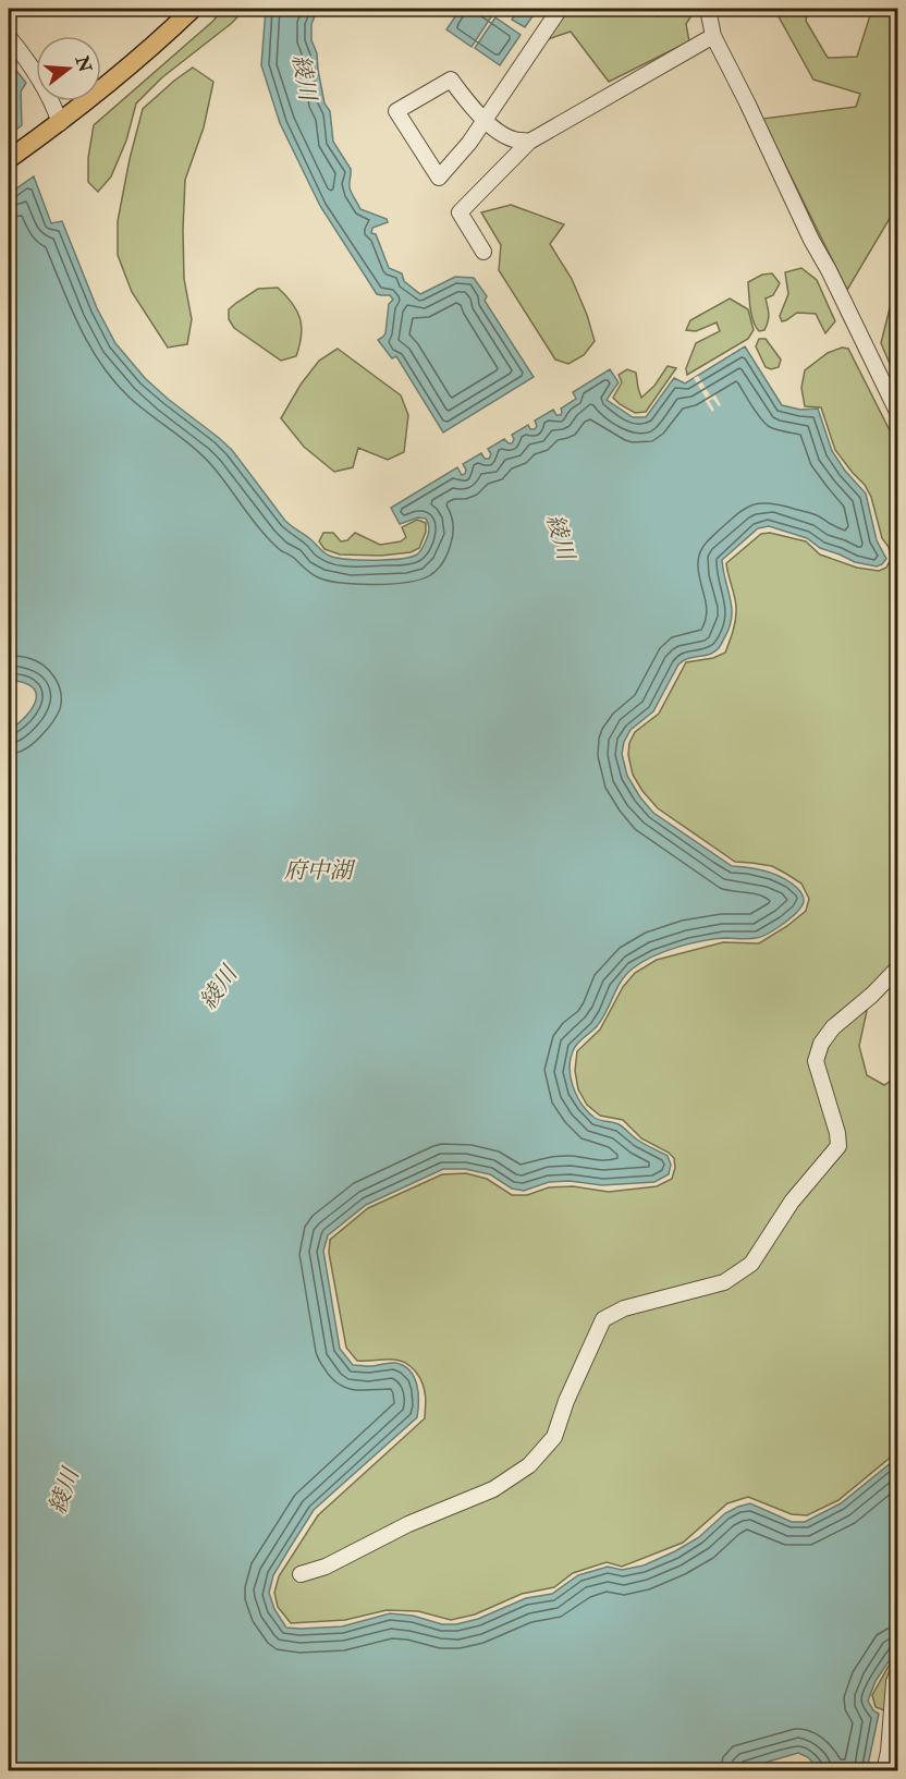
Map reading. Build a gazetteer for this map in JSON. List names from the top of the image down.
{
  "water": ["綾川", "府中湖"],
  "north": "right"
}
